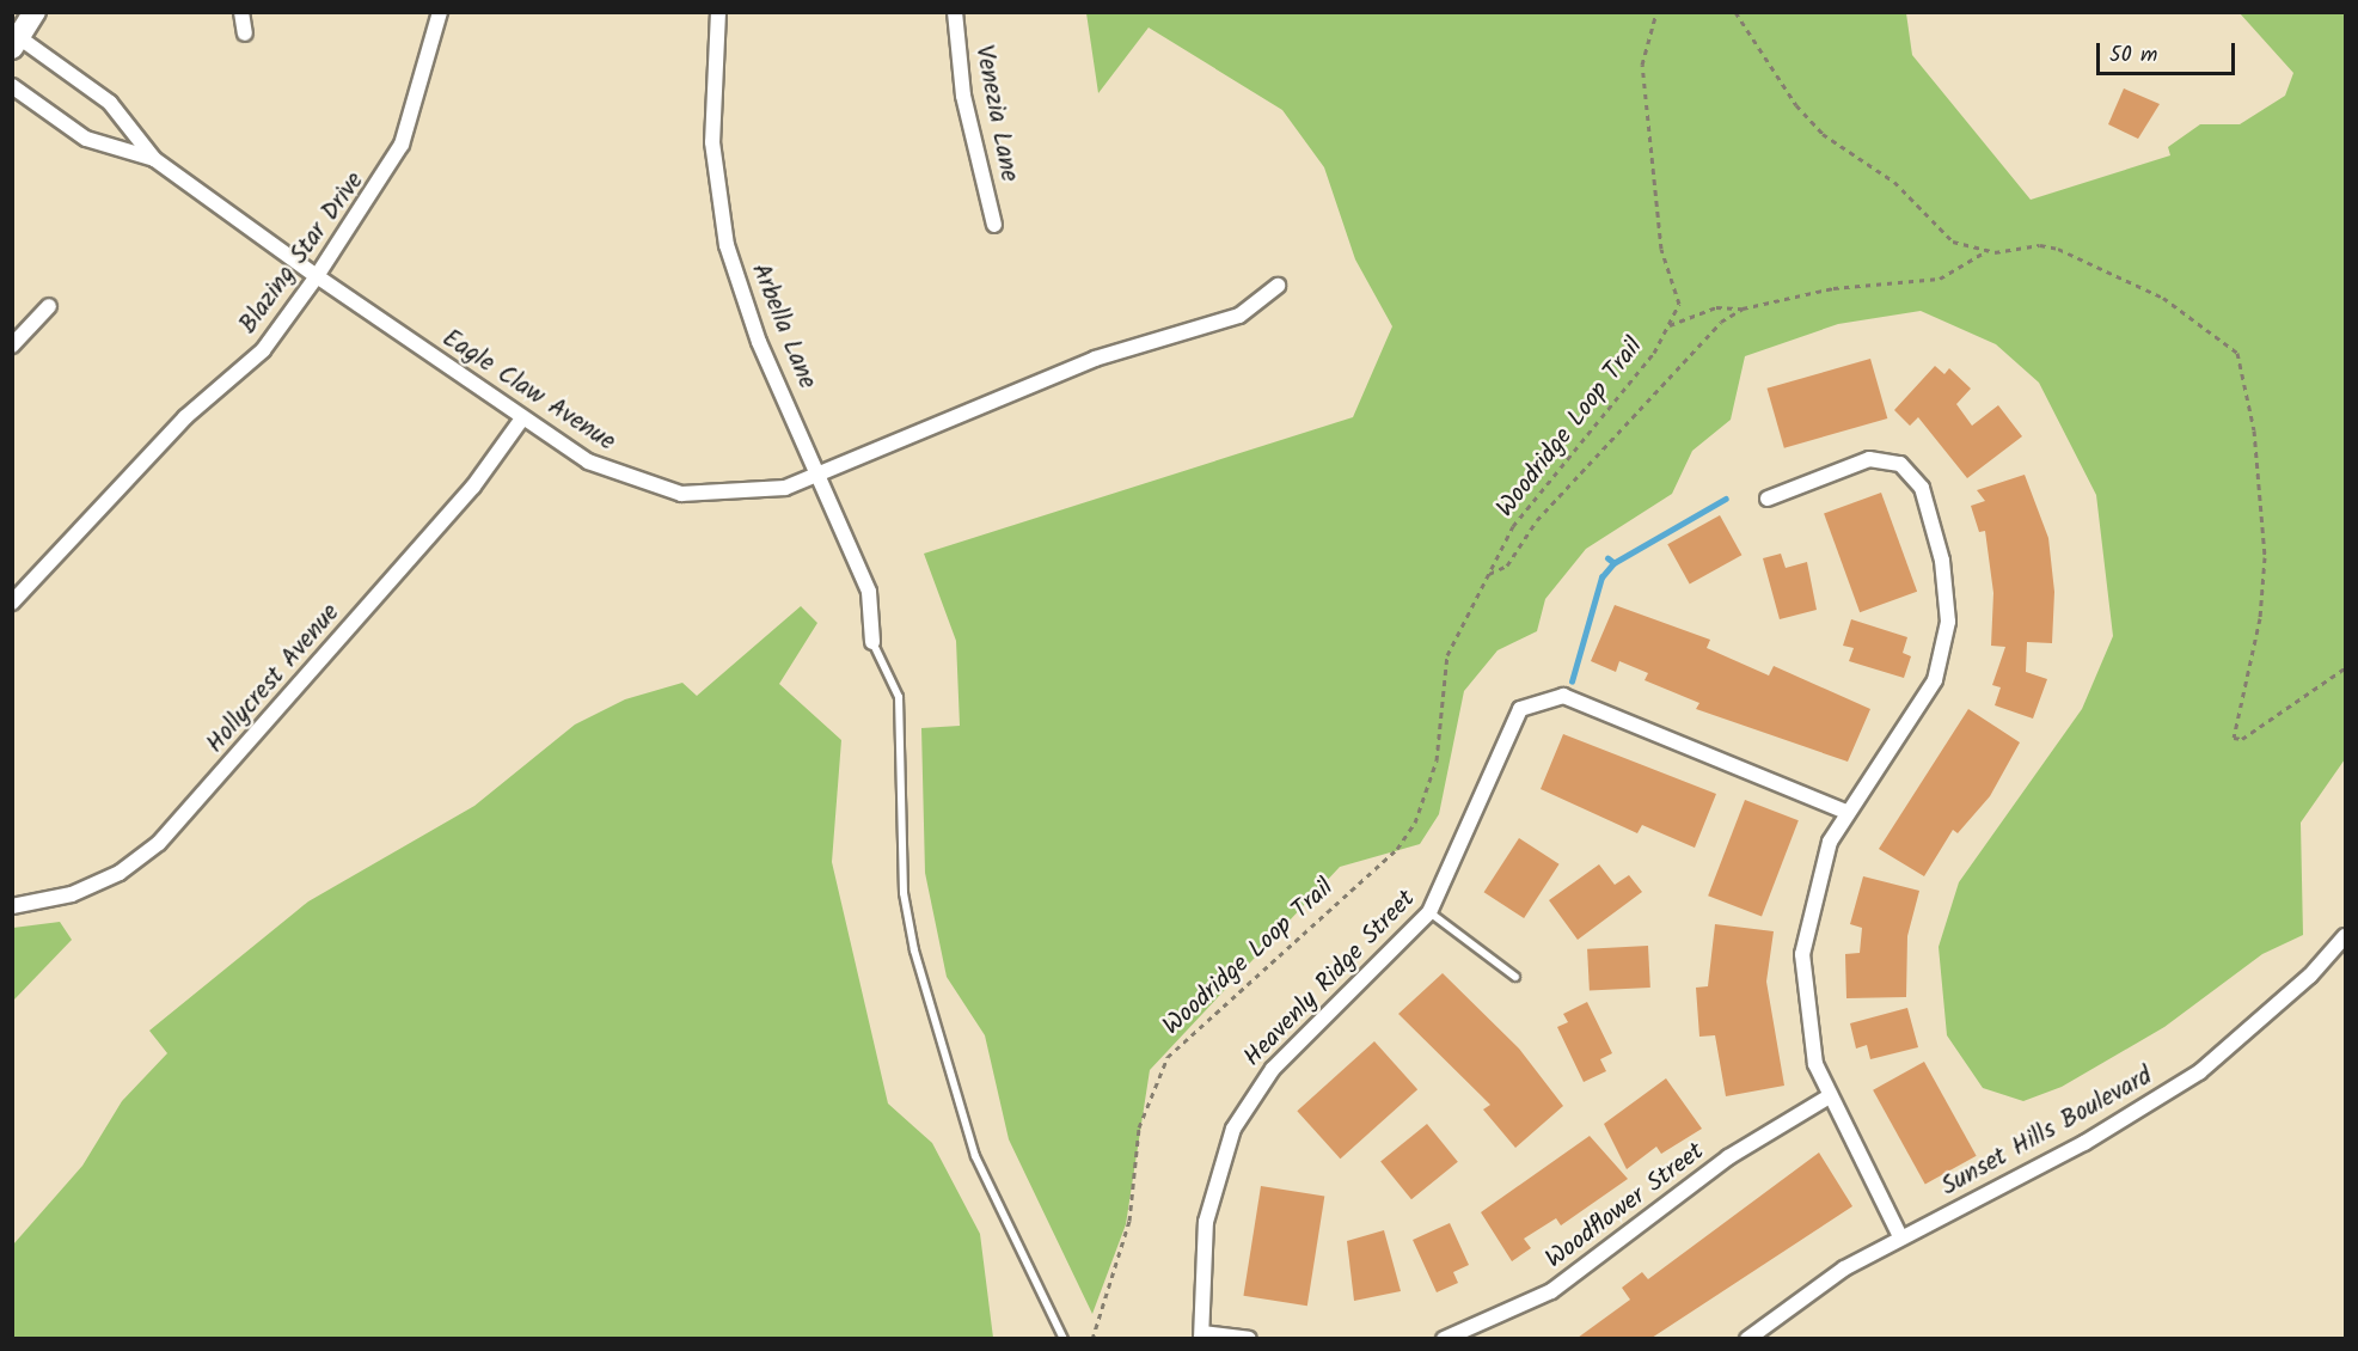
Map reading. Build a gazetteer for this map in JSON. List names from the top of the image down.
{
  "streets": {
    "street": [
      "Venezia Lane",
      "Blazing Star Drive",
      "Arbella Lane",
      "Eagle Claw Avenue",
      "Hollycrest Avenue",
      "Heavenly Ridge Street",
      "Sunset Hills Boulevard",
      "Woodflower Street"
    ],
    "path": ["Woodridge Loop Trail"]
  },
  "crossings": [
    ["Blazing Star Drive", "Eagle Claw Avenue"],
    ["Arbella Lane", "Eagle Claw Avenue"],
    ["Eagle Claw Avenue", "Hollycrest Avenue"]
  ],
  "scale_bar": "50 m"
}
